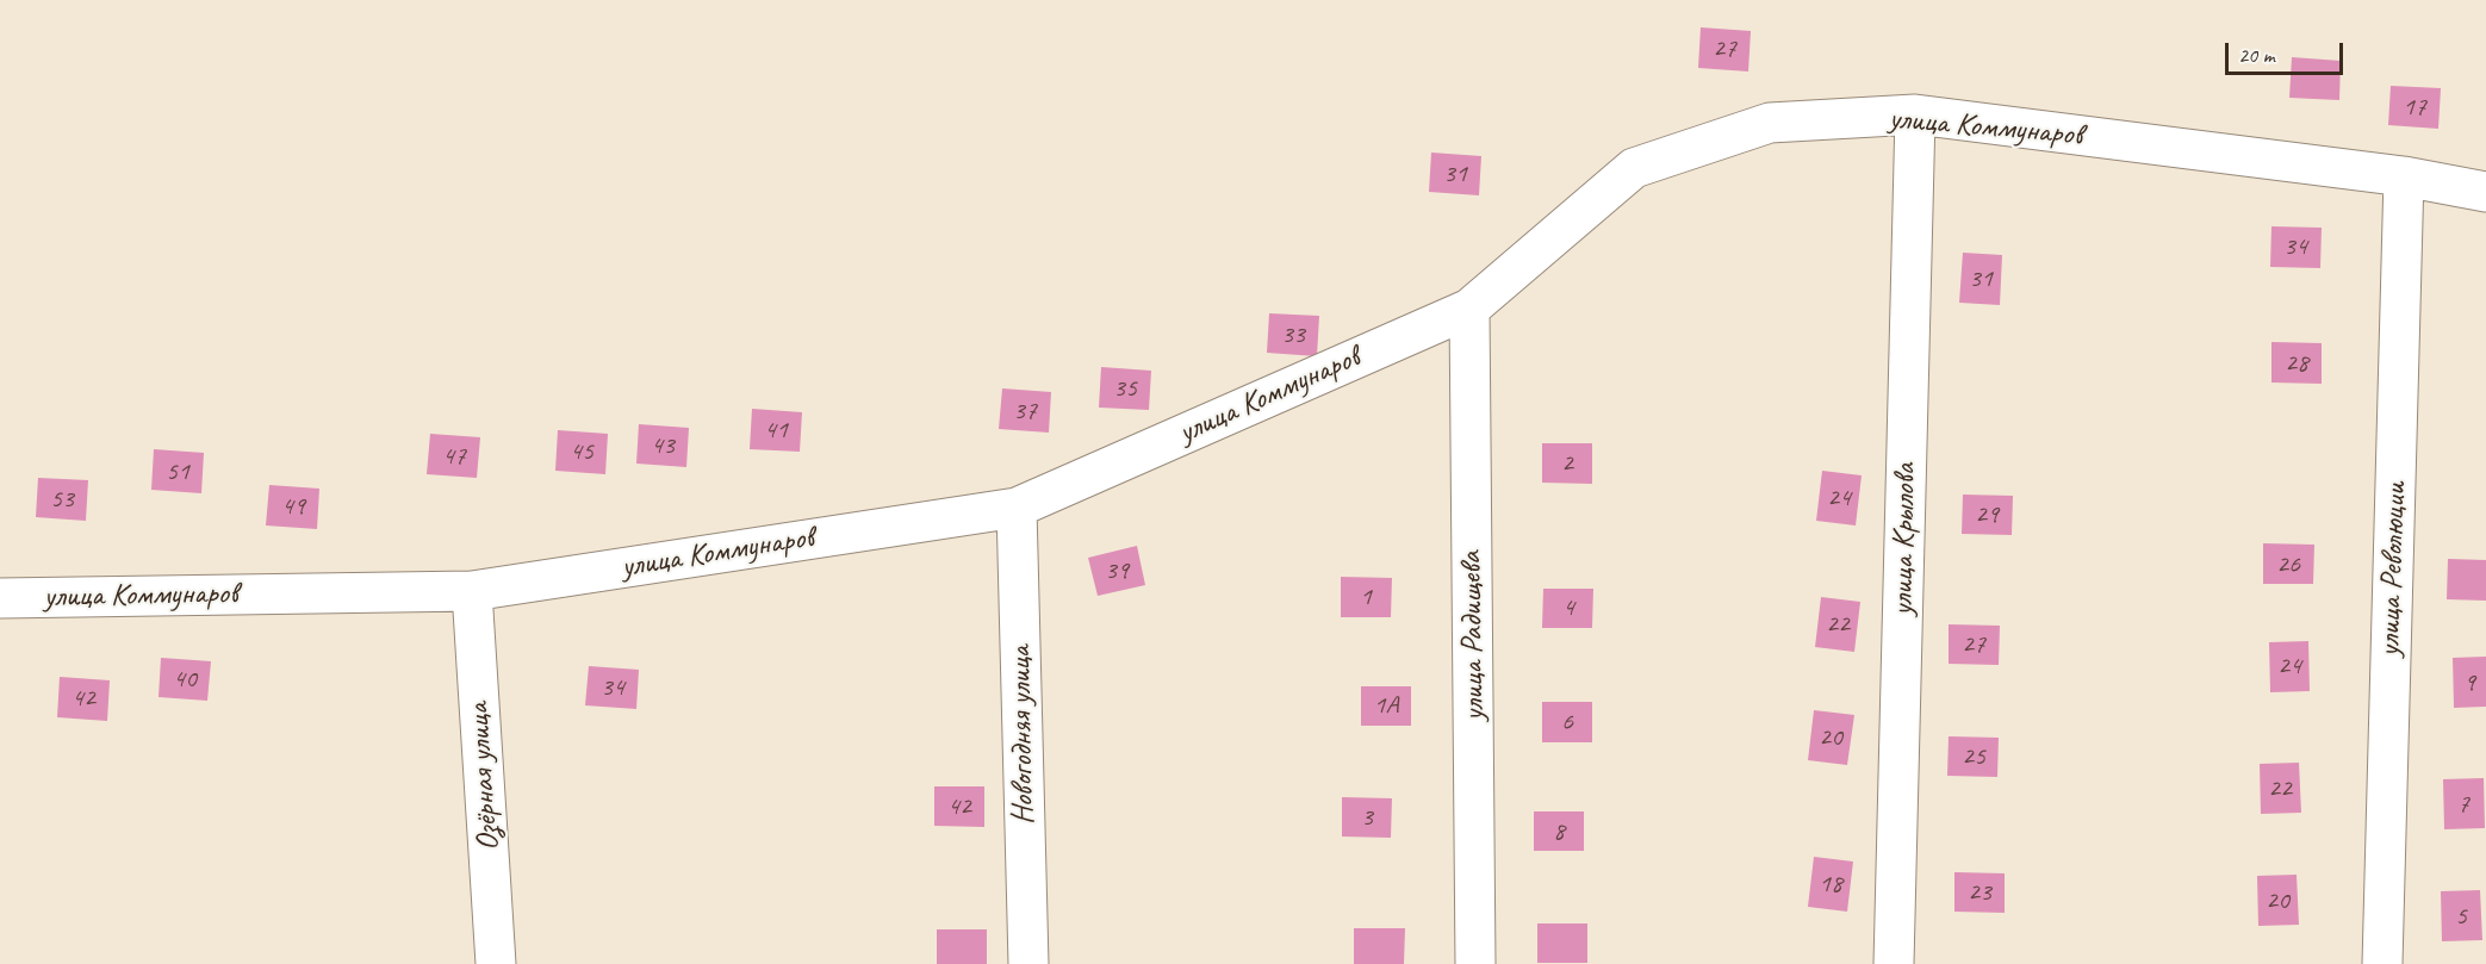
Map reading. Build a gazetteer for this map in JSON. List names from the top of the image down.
{
  "streets": {
    "street": [
      "улица Коммунаров",
      "улица Крылова",
      "улица Революции",
      "улица Радищева",
      "Новогодняя улица",
      "Озёрная улица"
    ]
  },
  "crossings": [
    ["улица Коммунаров", "улица Крылова"],
    ["улица Коммунаров", "улица Революции"],
    ["улица Коммунаров", "улица Радищева"],
    ["улица Коммунаров", "Новогодняя улица"],
    ["улица Коммунаров", "Озёрная улица"]
  ],
  "house_numbers": [
    "27",
    "17",
    "31",
    "34",
    "31",
    "33",
    "28",
    "35",
    "37",
    "41",
    "43",
    "45",
    "47",
    "2",
    "51",
    "24",
    "53",
    "49",
    "29",
    "26",
    "39",
    "1",
    "4",
    "22",
    "27",
    "24",
    "40",
    "9",
    "34",
    "42",
    "1А",
    "6",
    "20",
    "25",
    "22",
    "7",
    "42",
    "3",
    "8",
    "18",
    "23",
    "20",
    "5"
  ],
  "scale_bar": "20 m"
}
